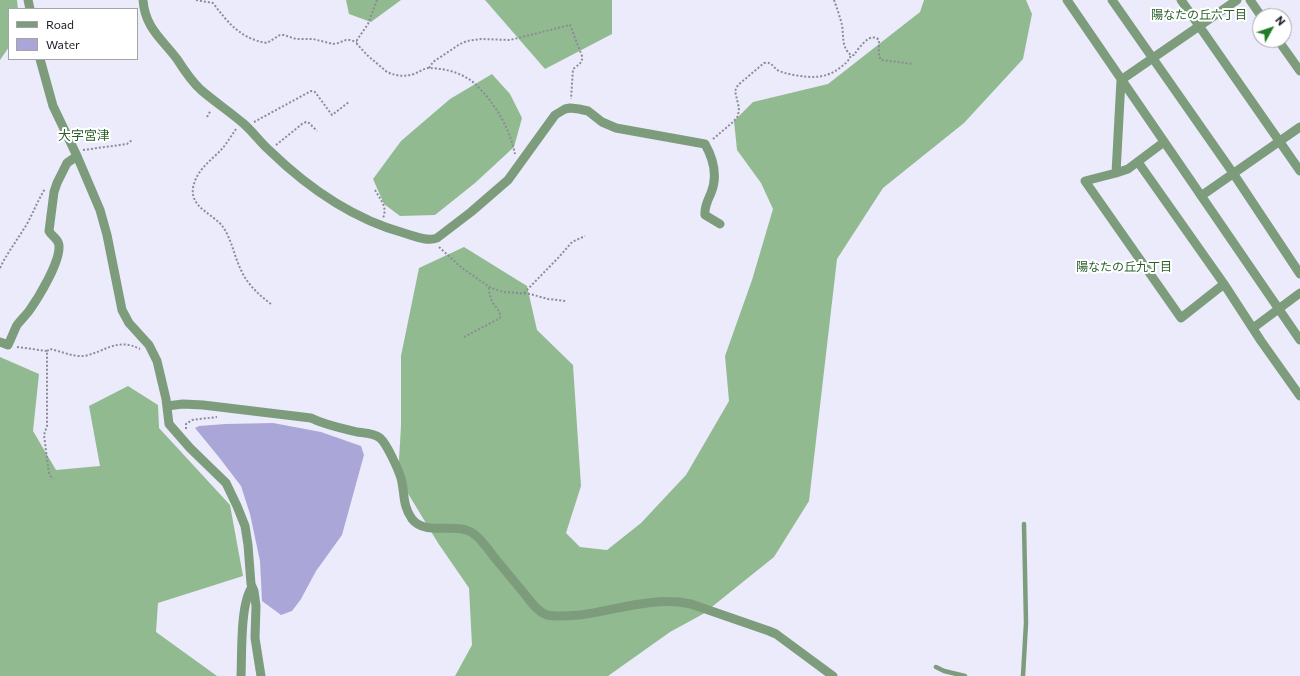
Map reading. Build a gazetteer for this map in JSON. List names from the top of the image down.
{
  "districts": ["陽なたの丘六丁目", "大字宮津", "陽なたの丘九丁目"],
  "legend": ["Road", "Water"],
  "north": "top right"
}
